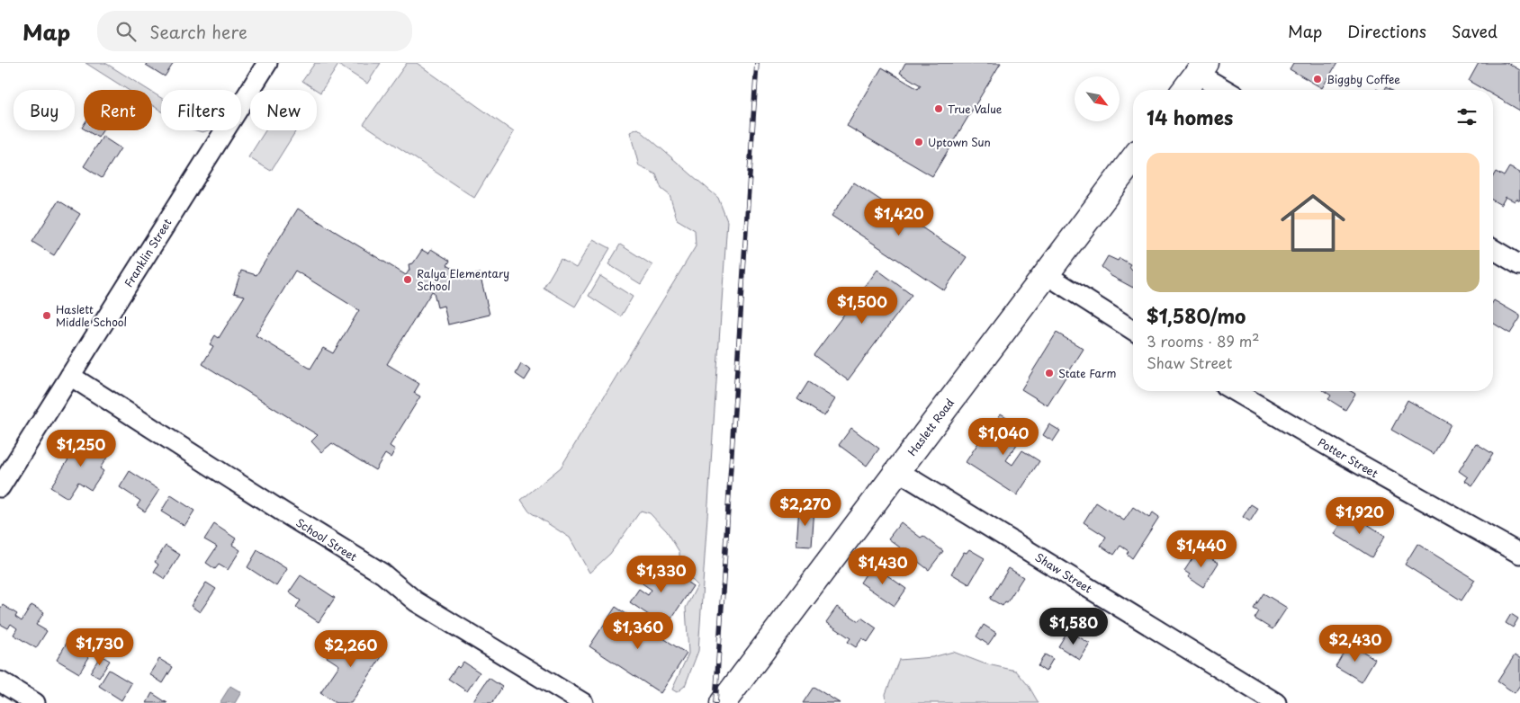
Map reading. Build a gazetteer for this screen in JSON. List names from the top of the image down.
{
  "streets": {
    "street": [
      "Franklin Street",
      "Haslett Road",
      "Potter Street",
      "School Street",
      "Shaw Street"
    ]
  },
  "crossings": [
    ["Franklin Street", "School Street"],
    ["Haslett Road", "Shaw Street"]
  ],
  "places": [
    "Biggby Coffee",
    "True Value",
    "Uptown Sun",
    "Ralya Elementary School",
    "Haslett Middle School",
    "State Farm"
  ],
  "north": "bottom right",
  "page": {
    "header": "Map",
    "search": "Search here",
    "nav": ["Map", "Directions", "Saved"],
    "chip": [
      "Buy",
      "Rent",
      "Filters",
      "New"
    ],
    "heading": "14 homes",
    "list": [
      {
        "name": "$1,580/mo",
        "note": "3 rooms · 89 m² · Shaw Street"
      }
    ],
    "price": [
      "$1,420",
      "$1,500",
      "$1,040",
      "$1,250",
      "$2,270",
      "$1,920",
      "$1,440",
      "$1,430",
      "$1,330",
      "$1,580",
      "$1,360",
      "$2,430",
      "$1,730",
      "$2,260"
    ]
  }
}
